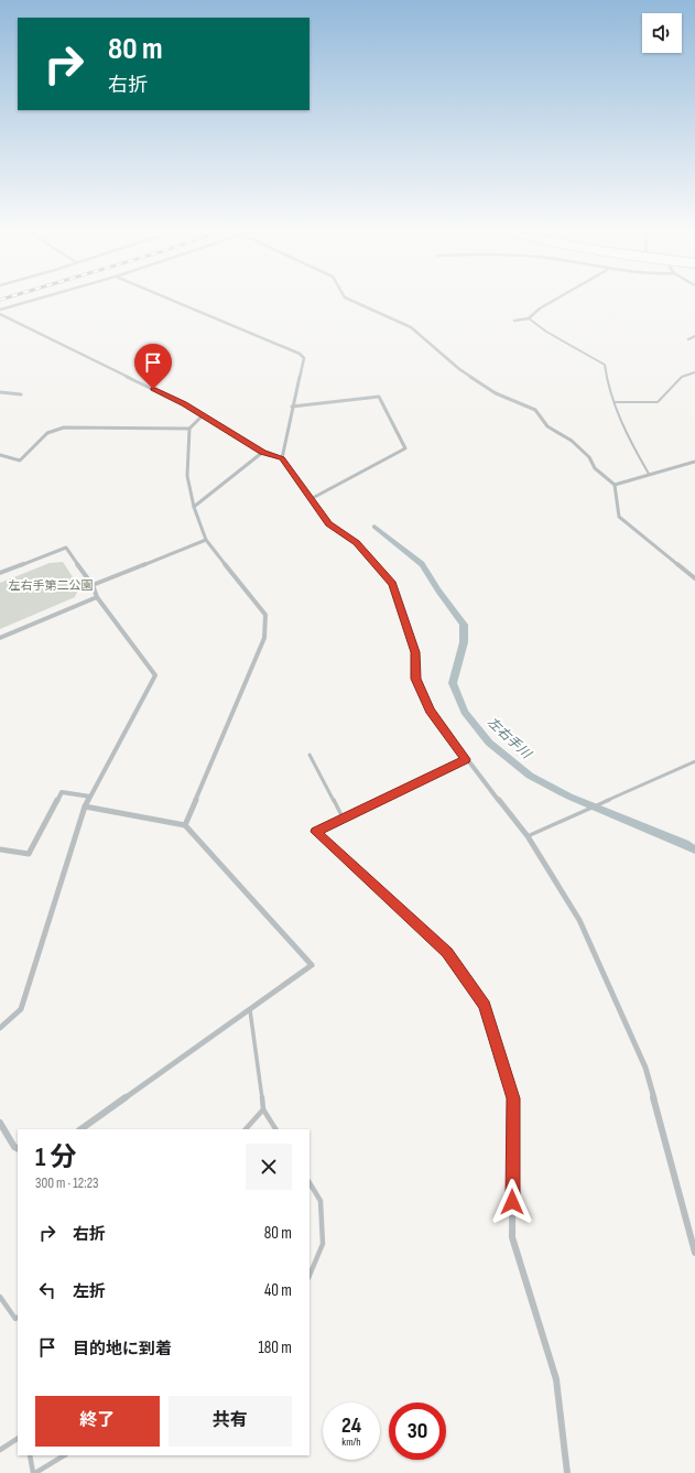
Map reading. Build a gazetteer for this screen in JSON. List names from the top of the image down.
{
  "water": ["左右手川"],
  "parks": ["左右手第二公園"],
  "page": {
    "turn": ["80 m", "右折"],
    "heading": ["1 分", "300 m · 12:23"],
    "list": [
      {
        "name": "右折",
        "value": "80 m"
      },
      {
        "name": "左折",
        "value": "40 m"
      },
      {
        "name": "目的地に到着",
        "value": "180 m"
      }
    ],
    "buttons": ["終了", "共有"],
    "speed": "24 km/h",
    "limit": "30"
  }
}
